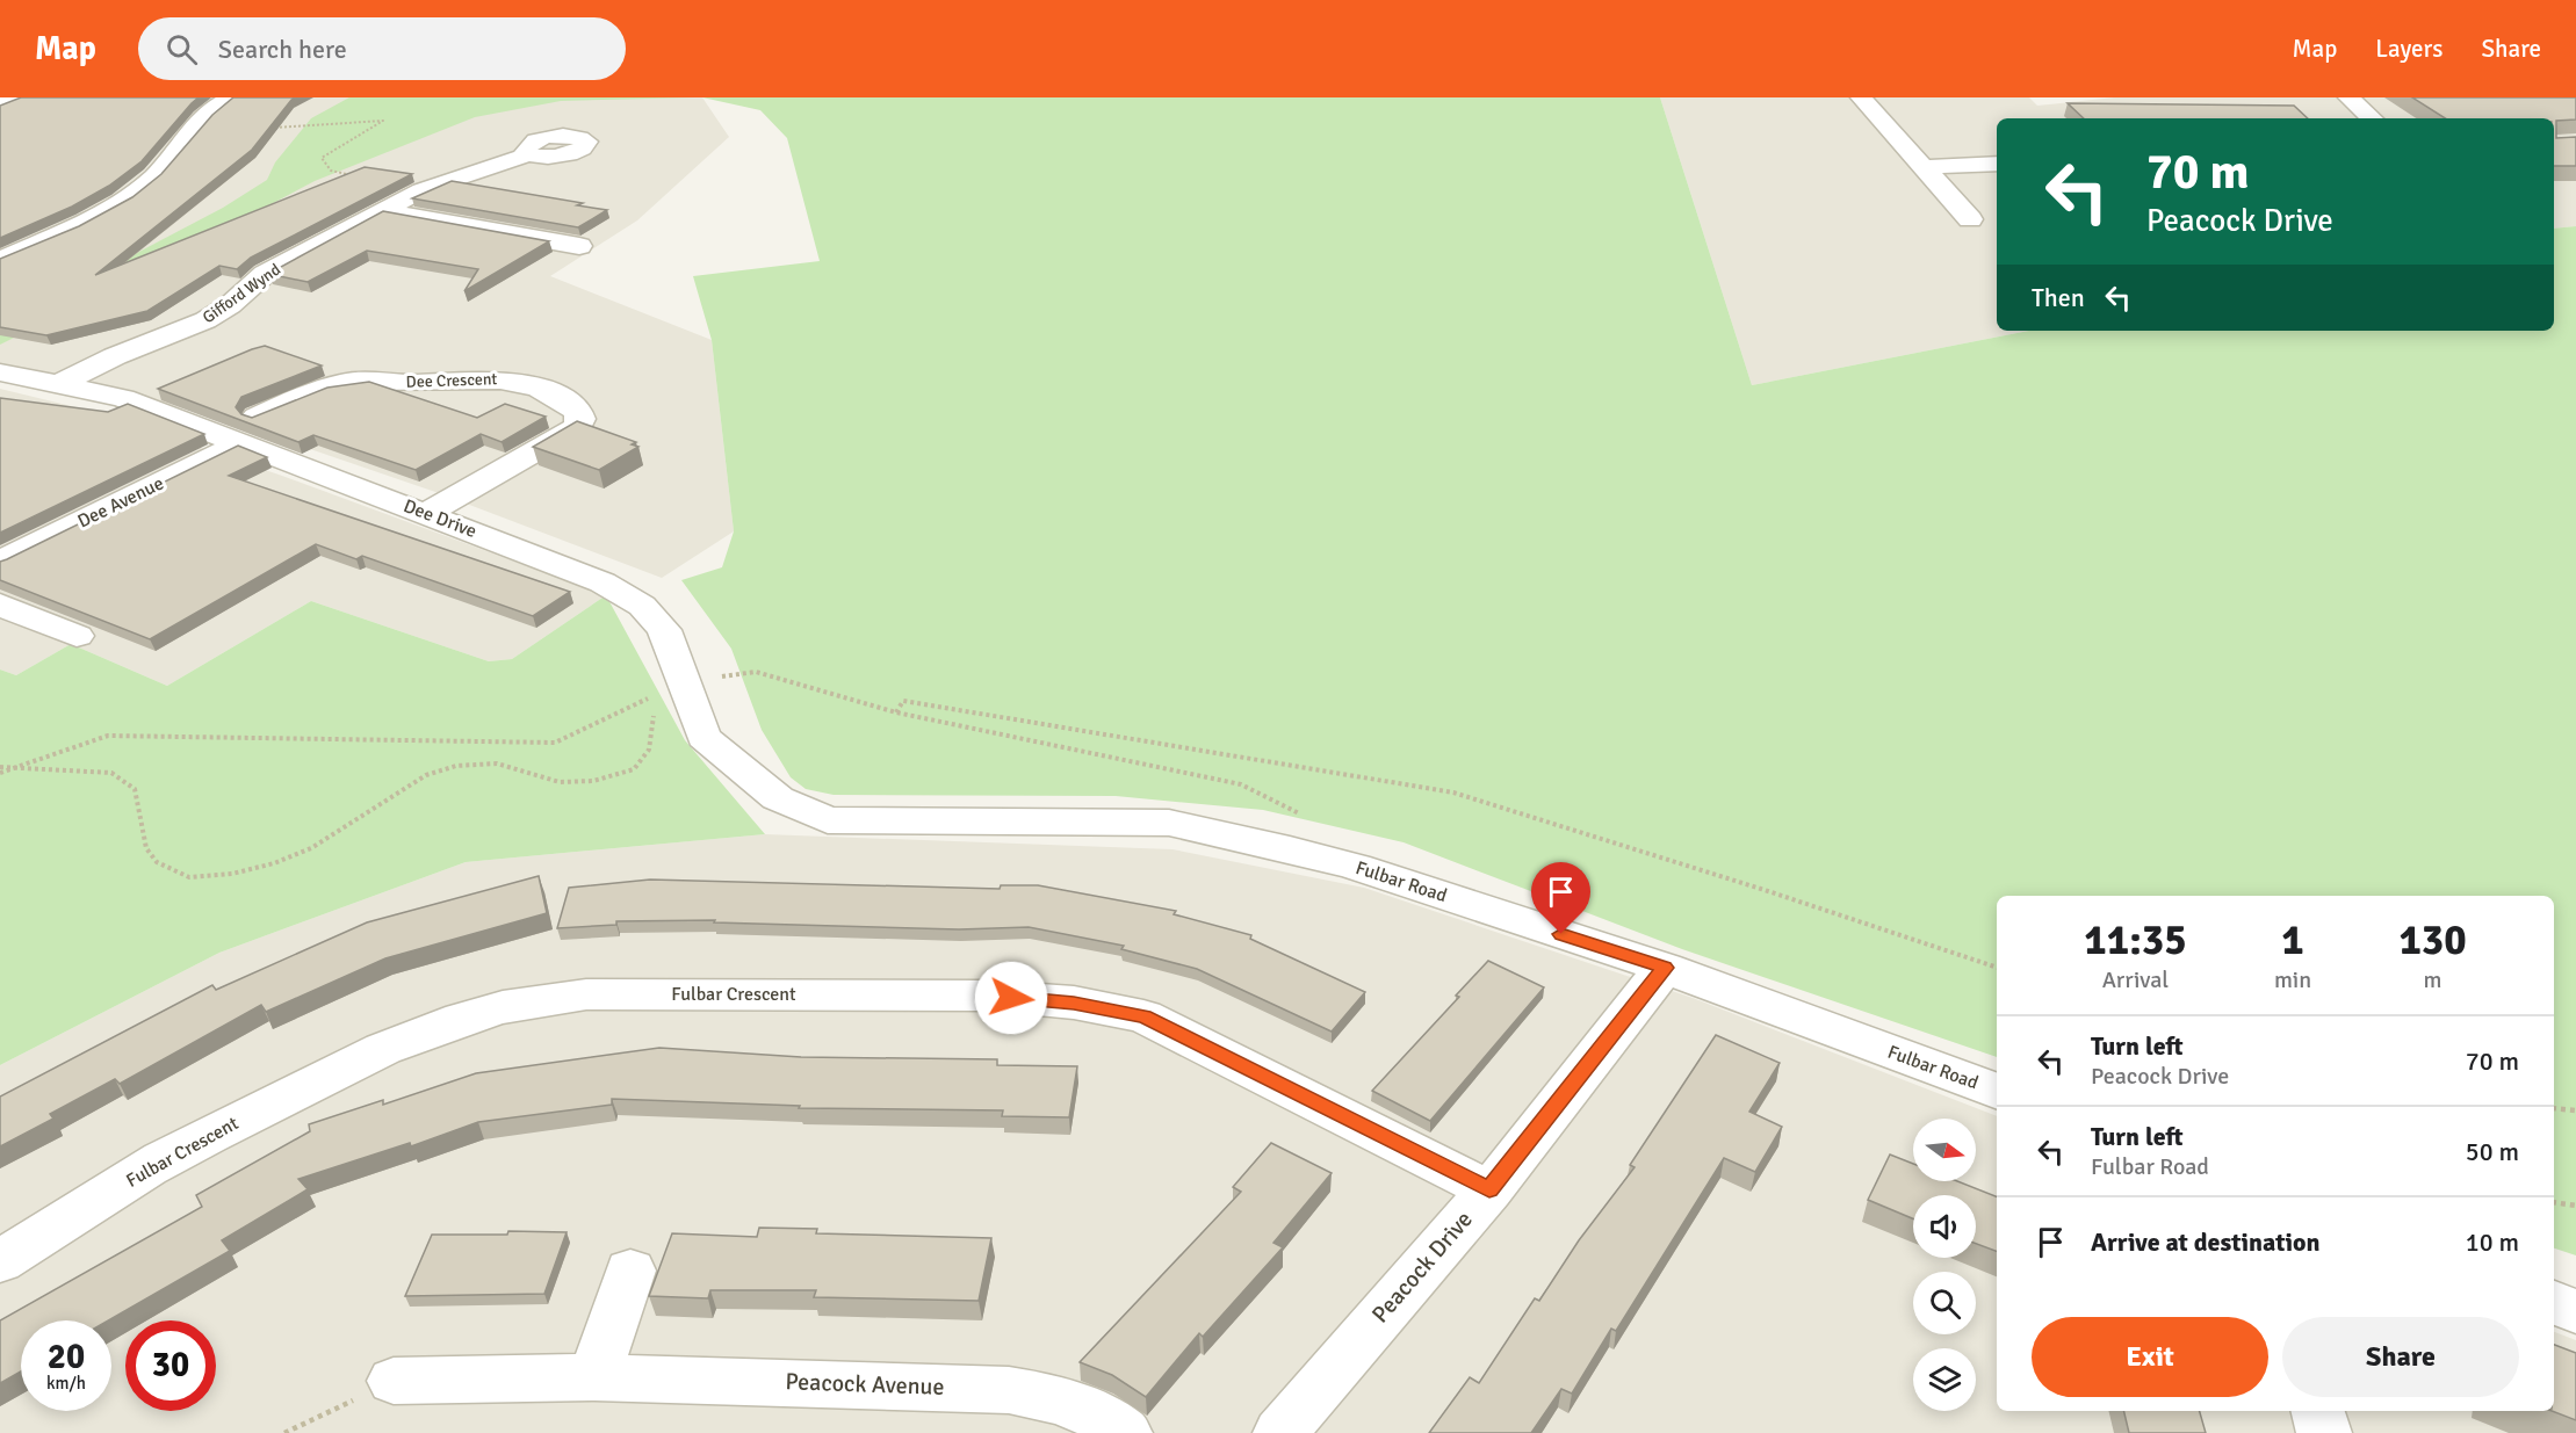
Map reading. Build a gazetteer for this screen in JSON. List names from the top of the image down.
{
  "streets": {
    "street": [
      "Gifford Wynd",
      "Dee Crescent",
      "Dee Avenue",
      "Dee Drive",
      "Fulbar Road",
      "Fulbar Crescent",
      "Peacock Drive",
      "Peacock Avenue"
    ]
  },
  "crossings": [
    ["Gifford Wynd", "Dee Drive"],
    ["Dee Crescent", "Dee Avenue"],
    ["Dee Crescent", "Dee Drive"],
    ["Dee Avenue", "Dee Drive"],
    ["Dee Drive", "Fulbar Road"],
    ["Fulbar Road", "Peacock Drive"],
    ["Fulbar Crescent", "Peacock Drive"]
  ],
  "north": "right",
  "page": {
    "header": "Map",
    "search": "Search here",
    "nav": ["Map", "Layers", "Share"],
    "turn": ["70 m", "Peacock Drive"],
    "then": "Then",
    "eta": [
      "11:35",
      "Arrival",
      "1",
      "min",
      "130",
      "m"
    ],
    "list": [
      {
        "name": "Turn left",
        "note": "Peacock Drive",
        "value": "70 m"
      },
      {
        "name": "Turn left",
        "note": "Fulbar Road",
        "value": "50 m"
      },
      {
        "name": "Arrive at destination",
        "value": "10 m"
      }
    ],
    "buttons": ["Exit", "Share"],
    "speed": "20 km/h",
    "limit": "30"
  }
}
